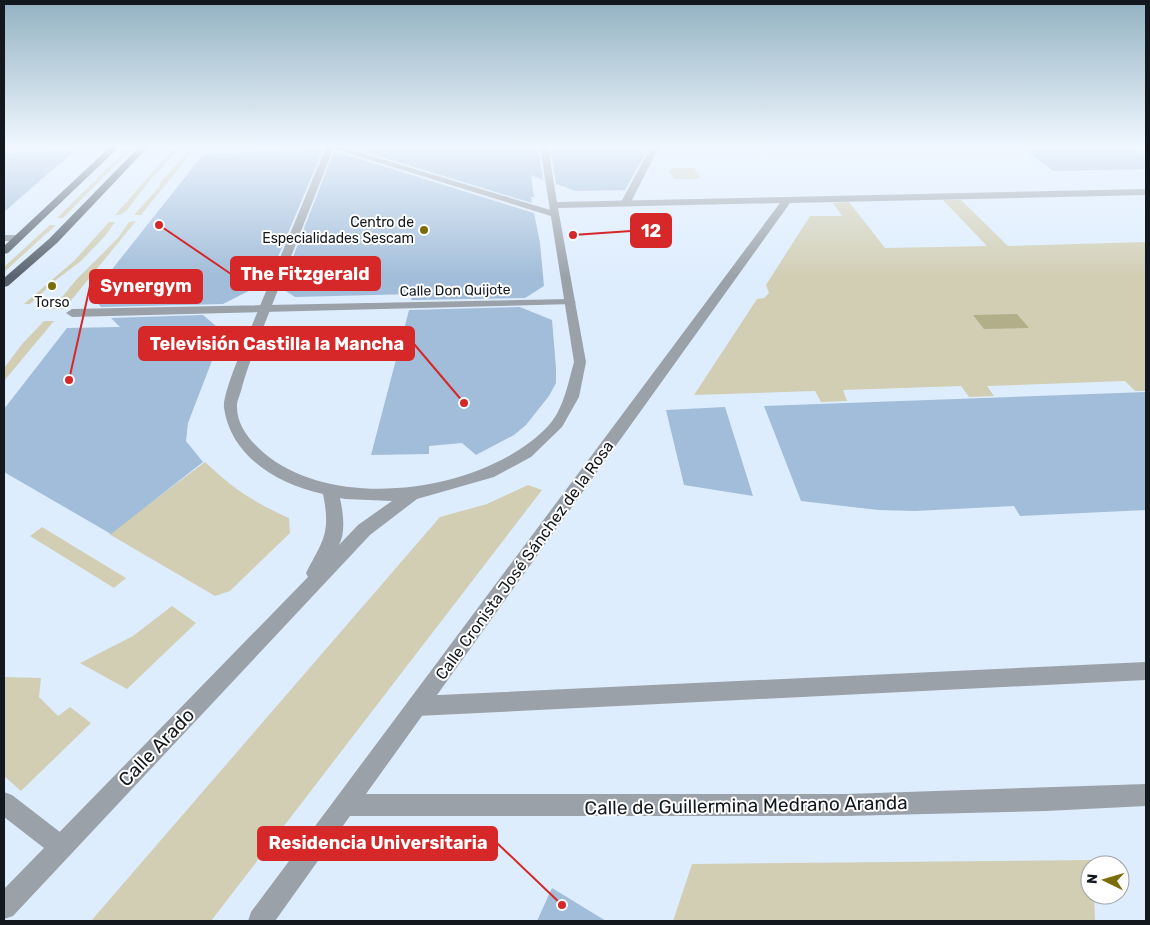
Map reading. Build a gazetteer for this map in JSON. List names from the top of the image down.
{
  "streets": {
    "street": [
      "Calle Don Quijote",
      "Calle Cronista José Sánchez de la Rosa",
      "Calle Arado",
      "Calle de Guillermina Medrano Aranda"
    ]
  },
  "crossings": [
    ["Calle Cronista José Sánchez de la Rosa", "Calle de Guillermina Medrano Aranda"]
  ],
  "places": [
    "The Fitzgerald",
    "Centro de Especialidades Sescam",
    "12",
    "Torso",
    "Synergym",
    "Televisión Castilla la Mancha",
    "Residencia Universitaria"
  ],
  "north": "left"
}
